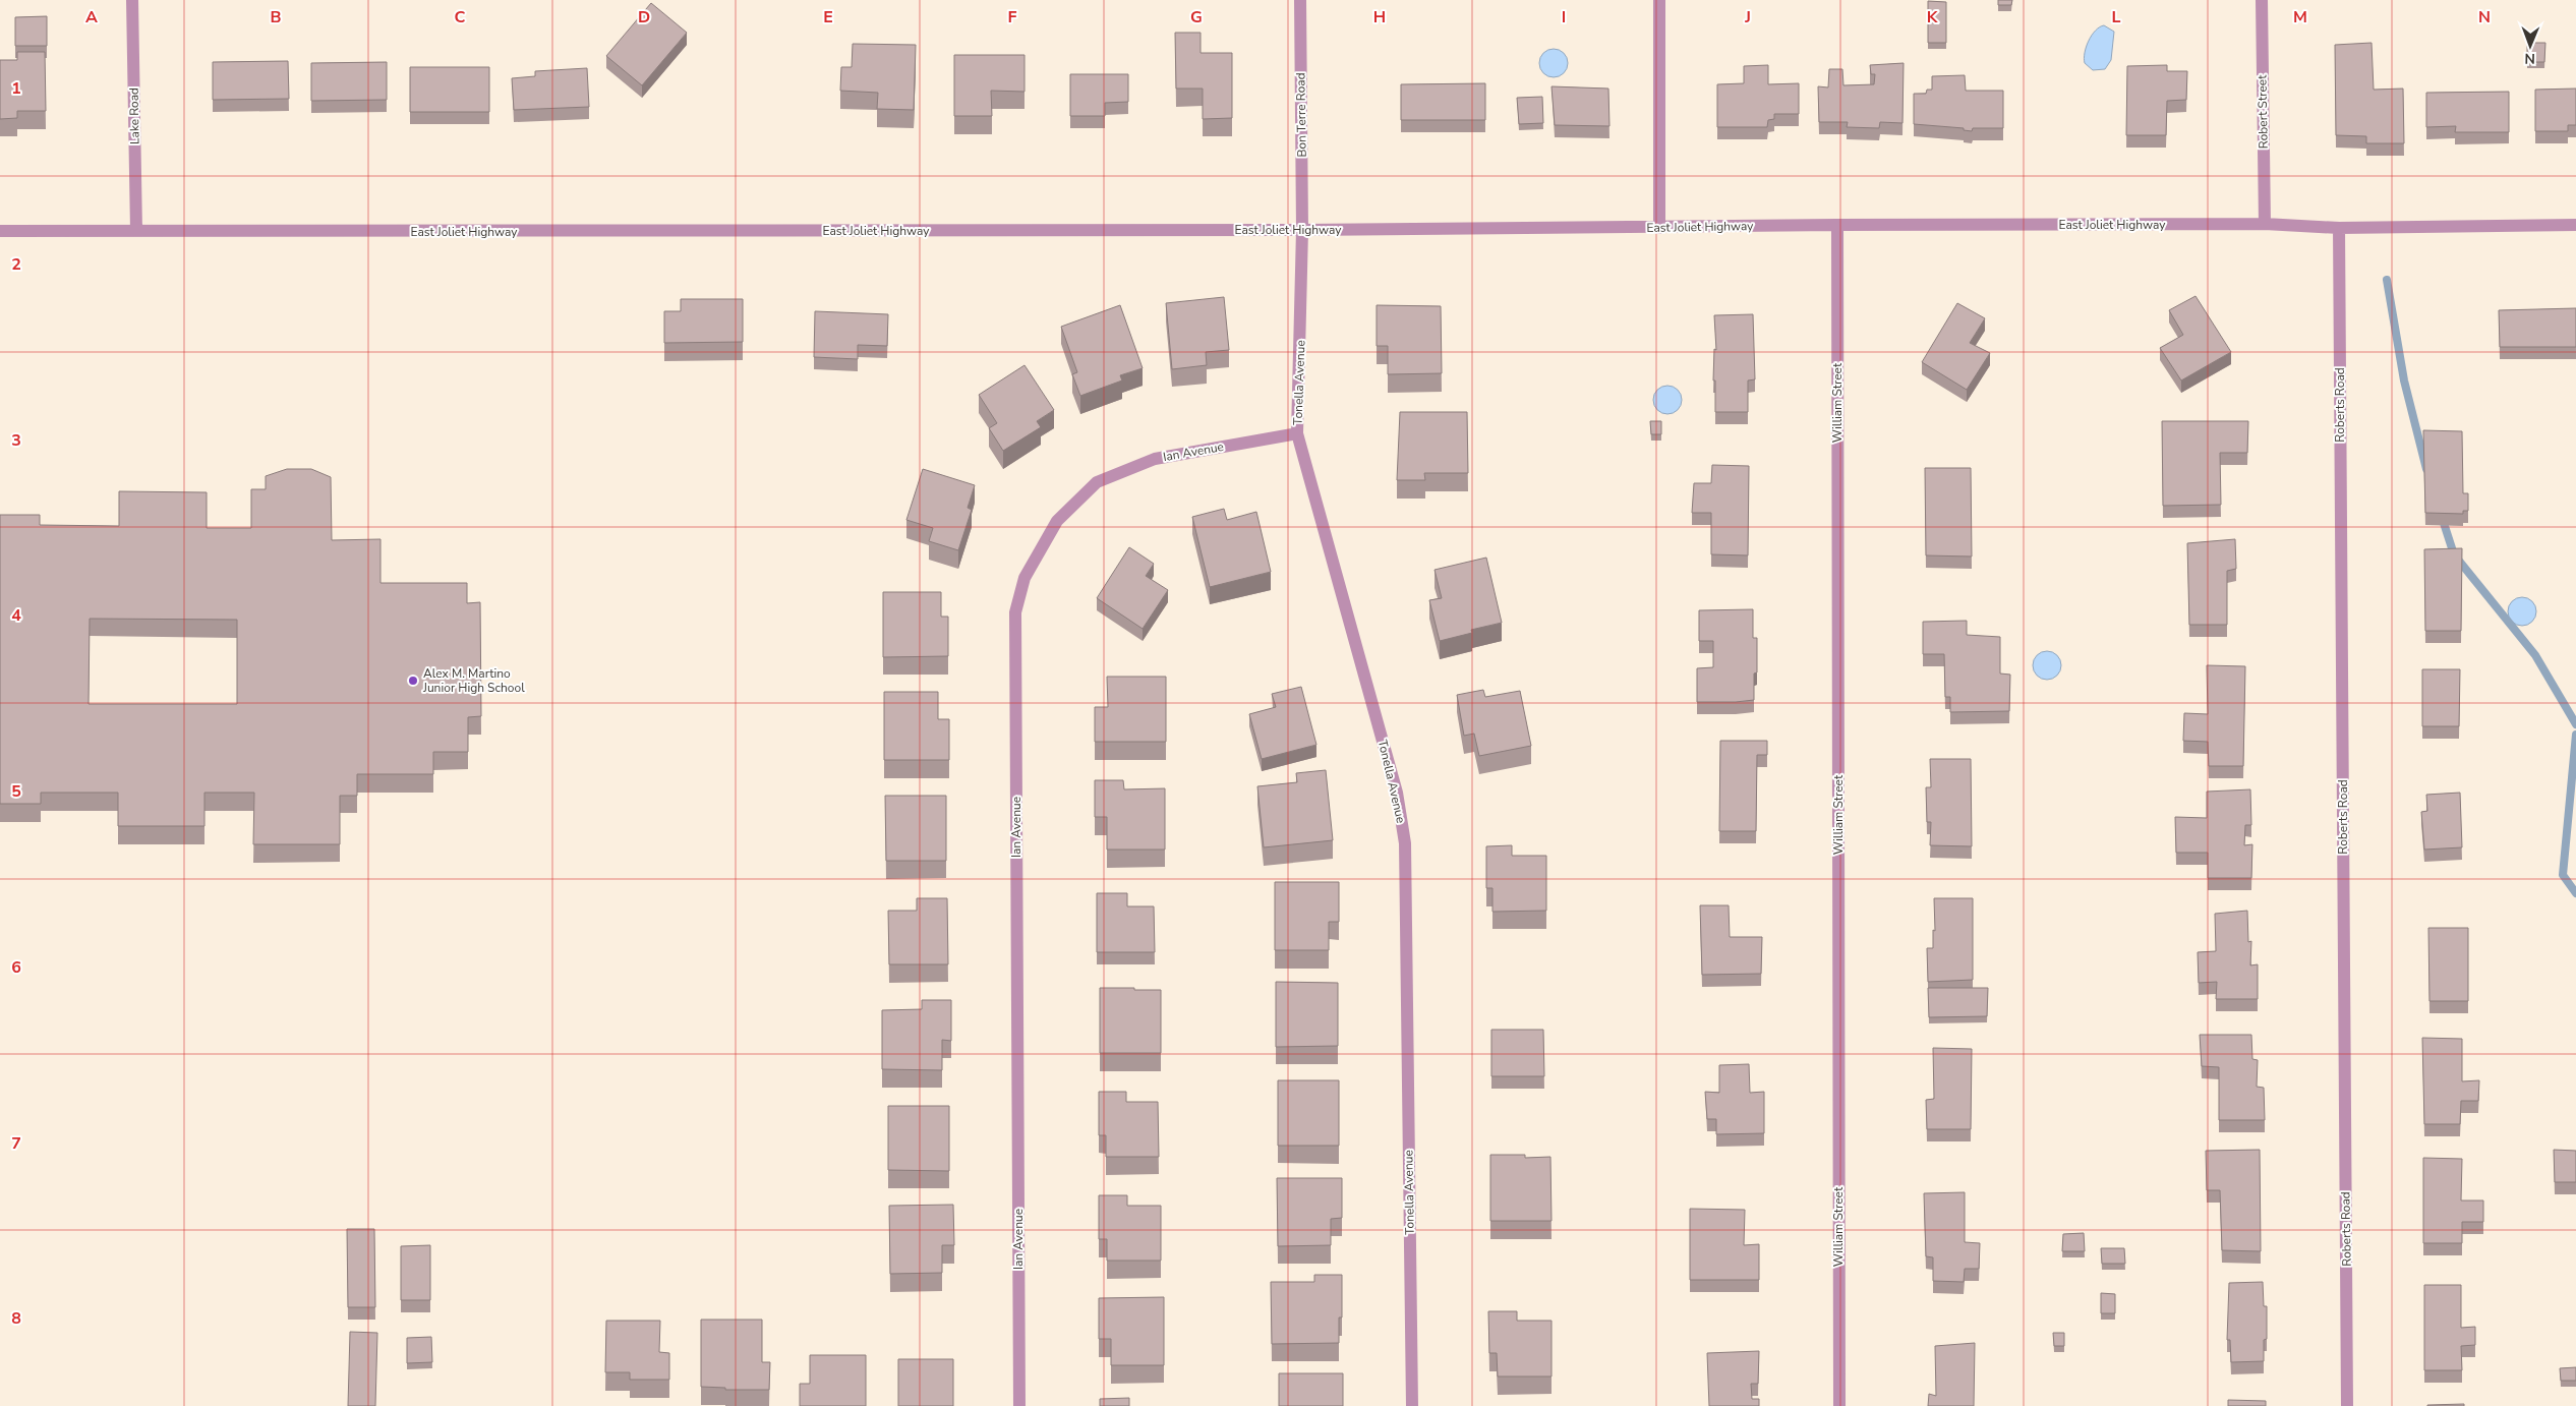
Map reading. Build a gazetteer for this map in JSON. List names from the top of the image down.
{
  "streets": {
    "street": [
      "Robert Street",
      "Bon Terre Road",
      "Lake Road",
      "East Joliet Highway",
      "Tonella Avenue",
      "William Street",
      "Roberts Road",
      "Ian Avenue"
    ]
  },
  "crossings": [
    ["Robert Street", "East Joliet Highway"],
    ["Bon Terre Road", "East Joliet Highway"],
    ["Bon Terre Road", "Tonella Avenue"],
    ["Lake Road", "East Joliet Highway"],
    ["East Joliet Highway", "Tonella Avenue"],
    ["East Joliet Highway", "William Street"],
    ["East Joliet Highway", "Roberts Road"],
    ["Tonella Avenue", "Ian Avenue"]
  ],
  "places": ["Alex M. Martino Junior High School"],
  "north": "bottom",
  "grid": {
    "columns": [
      "A",
      "B",
      "C",
      "D",
      "E",
      "F",
      "G",
      "H",
      "I",
      "J",
      "K",
      "L",
      "M",
      "N"
    ],
    "rows": [
      "1",
      "2",
      "3",
      "4",
      "5",
      "6",
      "7",
      "8"
    ]
  }
}
